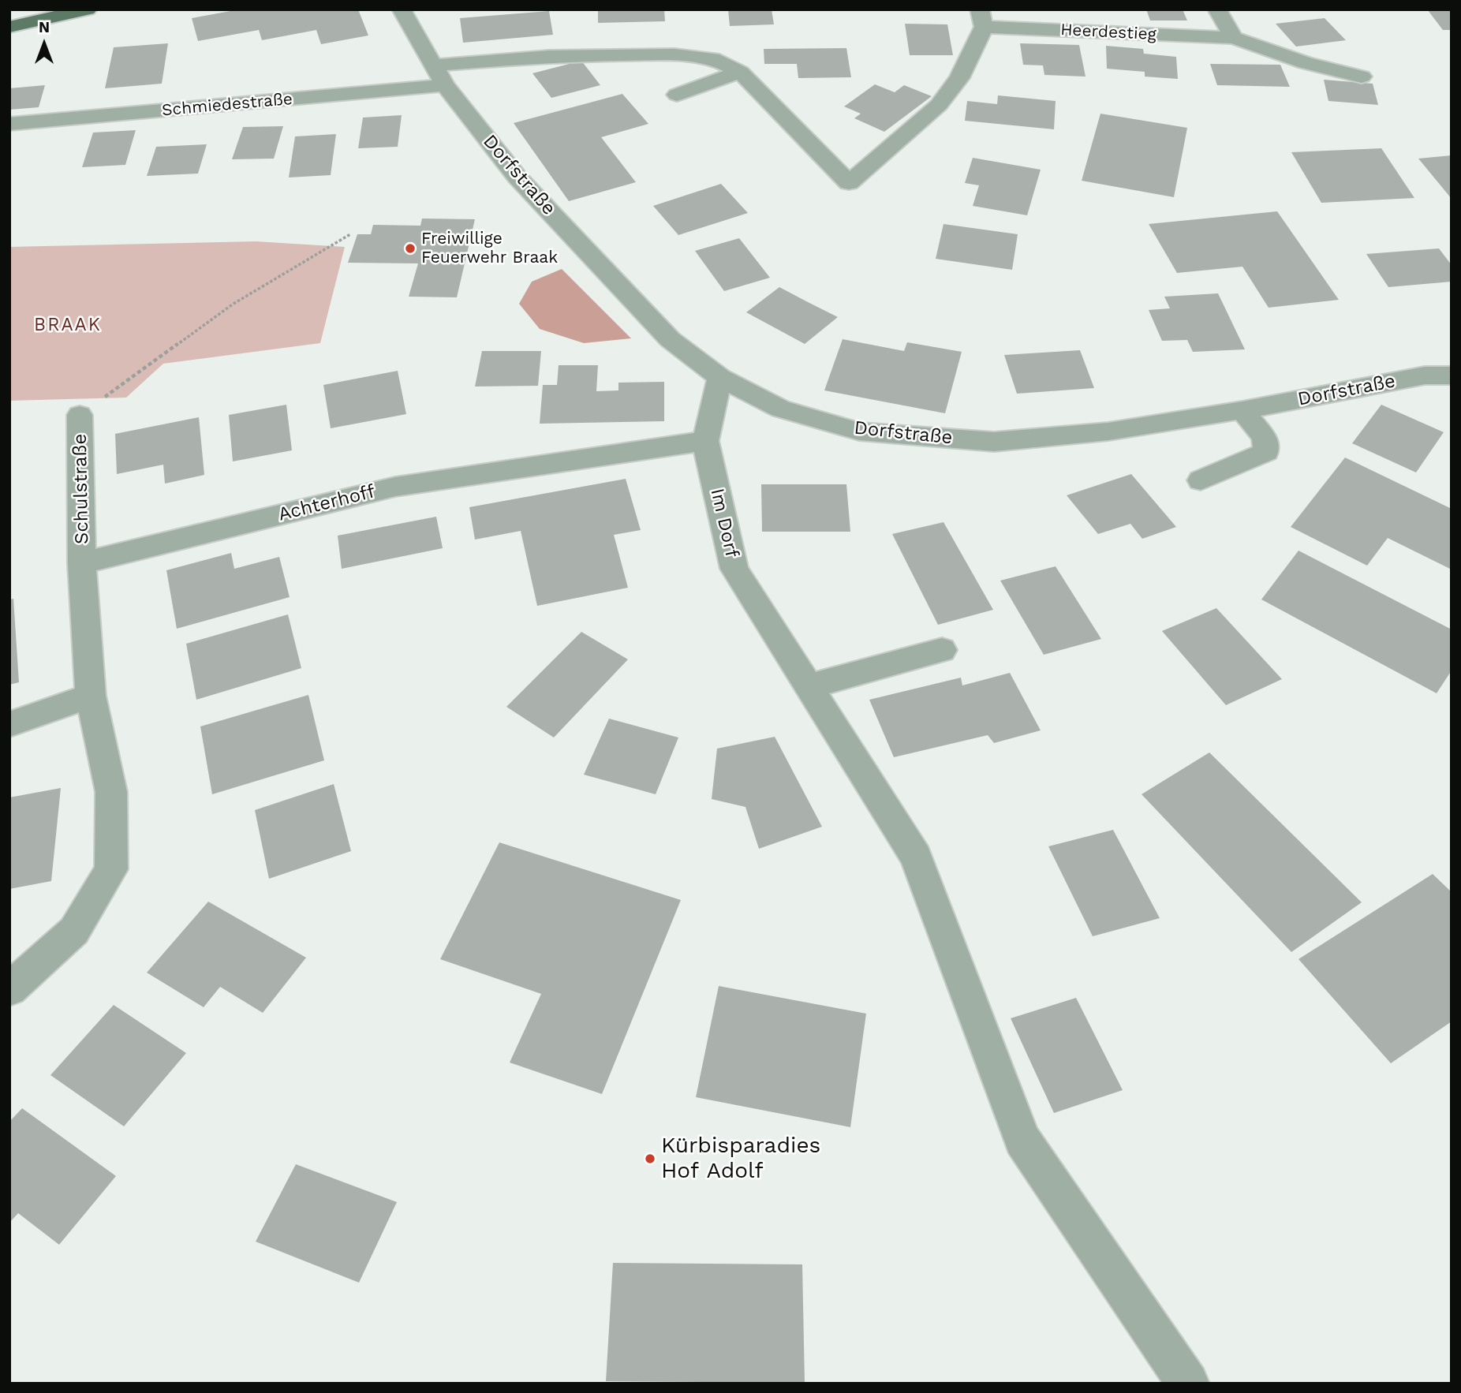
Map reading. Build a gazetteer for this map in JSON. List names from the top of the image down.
{
  "streets": {
    "street": [
      "Heerdestieg",
      "Schmiedestraße",
      "Dorfstraße",
      "Schulstraße",
      "Achterhoff",
      "Im Dorf"
    ]
  },
  "crossings": [
    ["Schmiedestraße", "Dorfstraße"],
    ["Dorfstraße", "Im Dorf"],
    ["Schulstraße", "Achterhoff"],
    ["Achterhoff", "Im Dorf"]
  ],
  "districts": ["BRAAK"],
  "places": ["Freiwillige Feuerwehr Braak", "Kürbisparadies Hof Adolf"],
  "north": "top"
}
